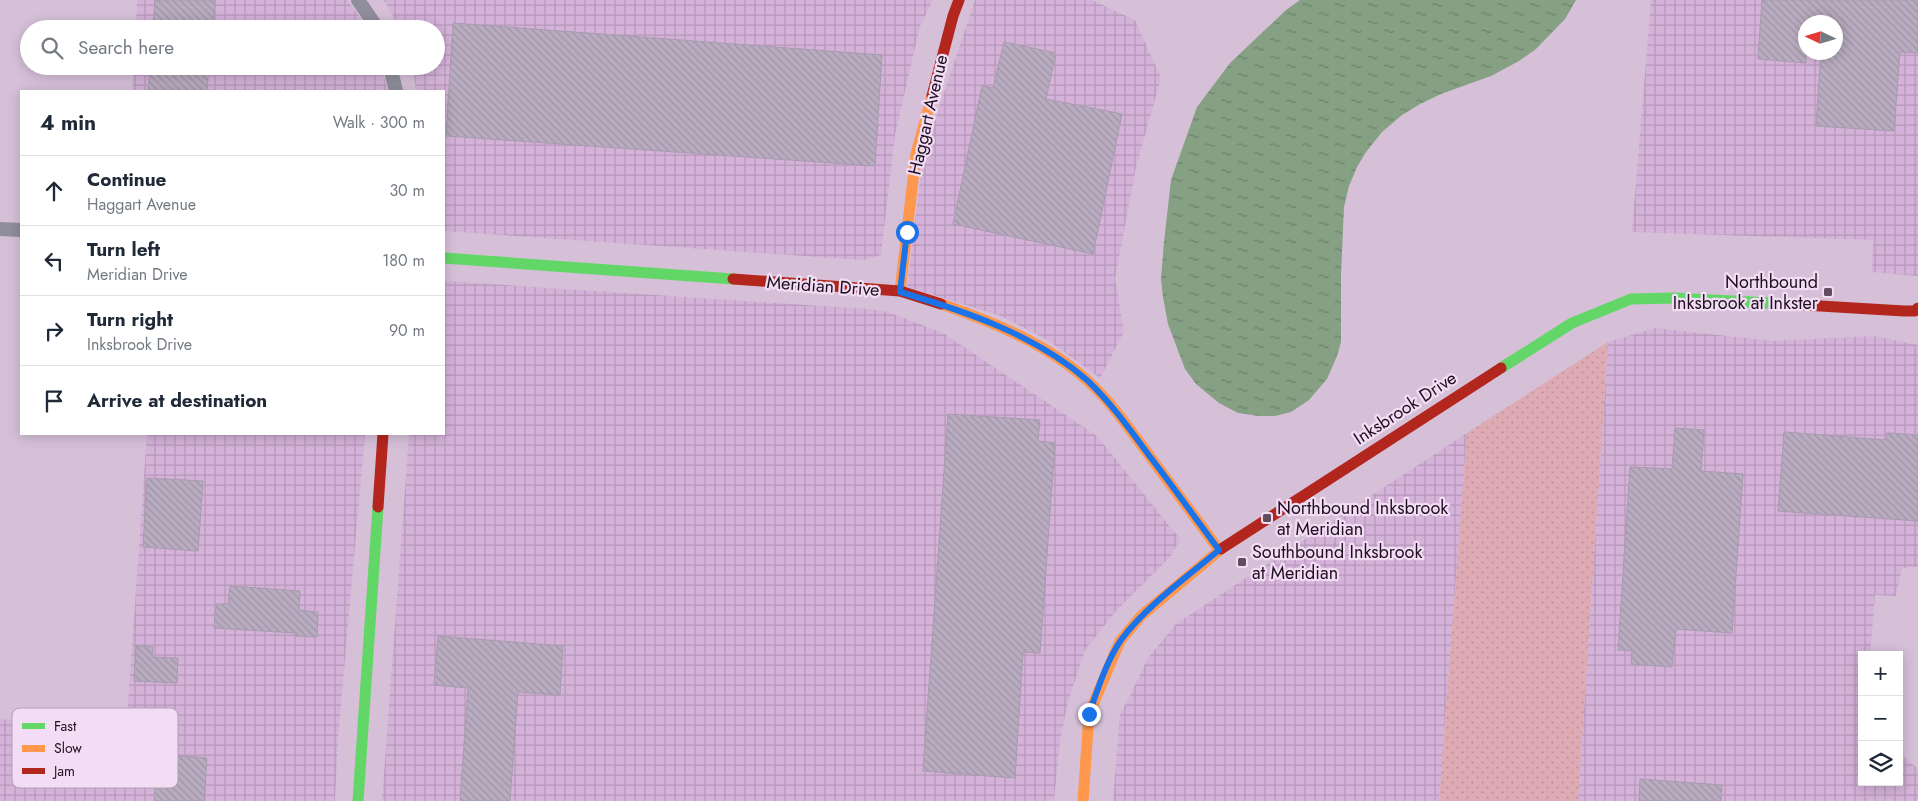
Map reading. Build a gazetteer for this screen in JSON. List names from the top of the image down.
{
  "streets": {
    "street": ["Haggart Avenue", "Meridian Drive", "Inksbrook Drive"]
  },
  "crossings": [
    ["Haggart Avenue", "Meridian Drive"],
    ["Meridian Drive", "Inksbrook Drive"]
  ],
  "places": {
    "transit": ["Northbound Inksbrook at Inkster", "Northbound Inksbrook at Meridian", "Southbound Inksbrook at Meridian"]
  },
  "legend": ["Fast", "Slow", "Jam"],
  "north": "left",
  "page": {
    "search": "Search here",
    "heading": ["4 min", "Walk · 300 m"],
    "list": [
      ["Continue", "Haggart Avenue", "30 m"],
      ["Turn left", "Meridian Drive", "180 m"],
      ["Turn right", "Inksbrook Drive", "90 m"],
      "Arrive at destination"
    ],
    "map_buttons": ["+", "−"]
  }
}
